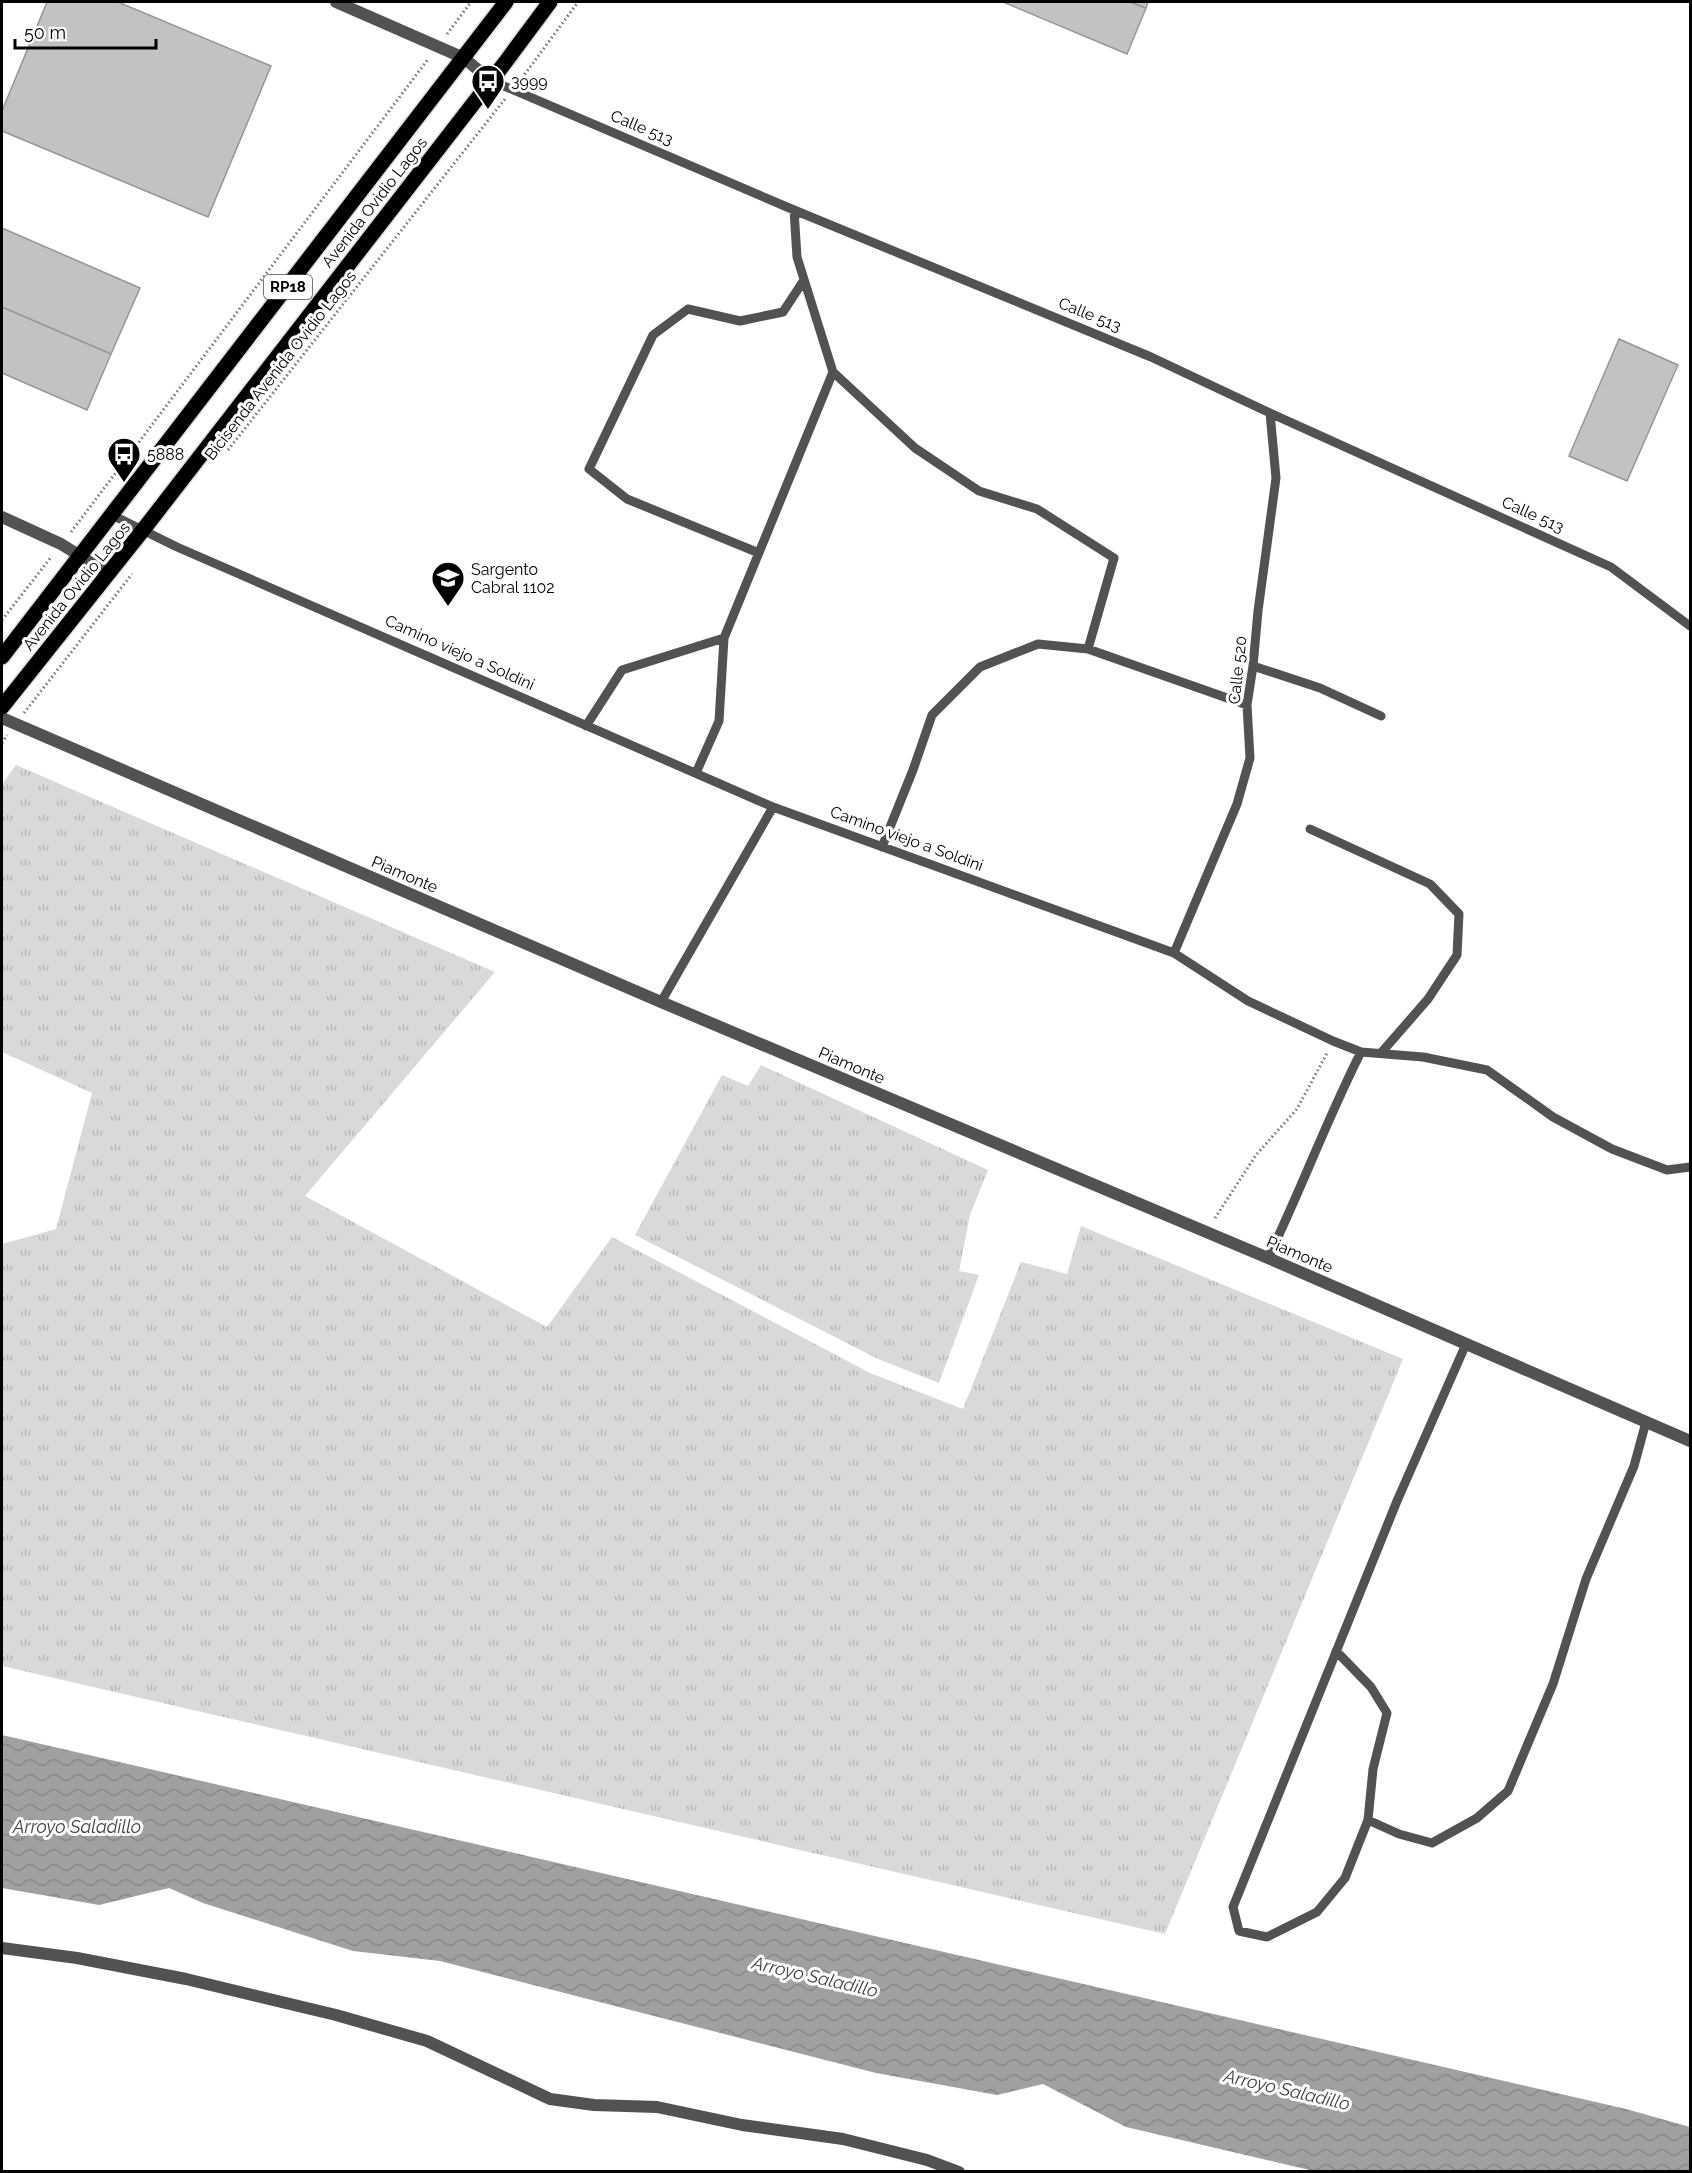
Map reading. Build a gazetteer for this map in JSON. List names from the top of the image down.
{
  "streets": {
    "main road": ["Avenida Ovidio Lagos", "RP18"],
    "street": ["Calle 513", "Piamonte"],
    "lane": ["Camino viejo a Soldini", "Calle 520"],
    "path": ["Bicisenda Avenida Ovidio Lagos"]
  },
  "crossings": [
    ["Calle 513", "Avenida Ovidio Lagos"],
    ["Calle 513", "Bicisenda Avenida Ovidio Lagos"],
    ["Calle 513", "Calle 520"],
    ["Avenida Ovidio Lagos", "Camino viejo a Soldini"],
    ["Camino viejo a Soldini", "Calle 520"]
  ],
  "water": ["Arroyo Saladillo"],
  "places": {
    "bus stop": ["3999", "5888"],
    "school or university": ["Sargento Cabral 1102"]
  },
  "scale_bar": "50 m"
}
